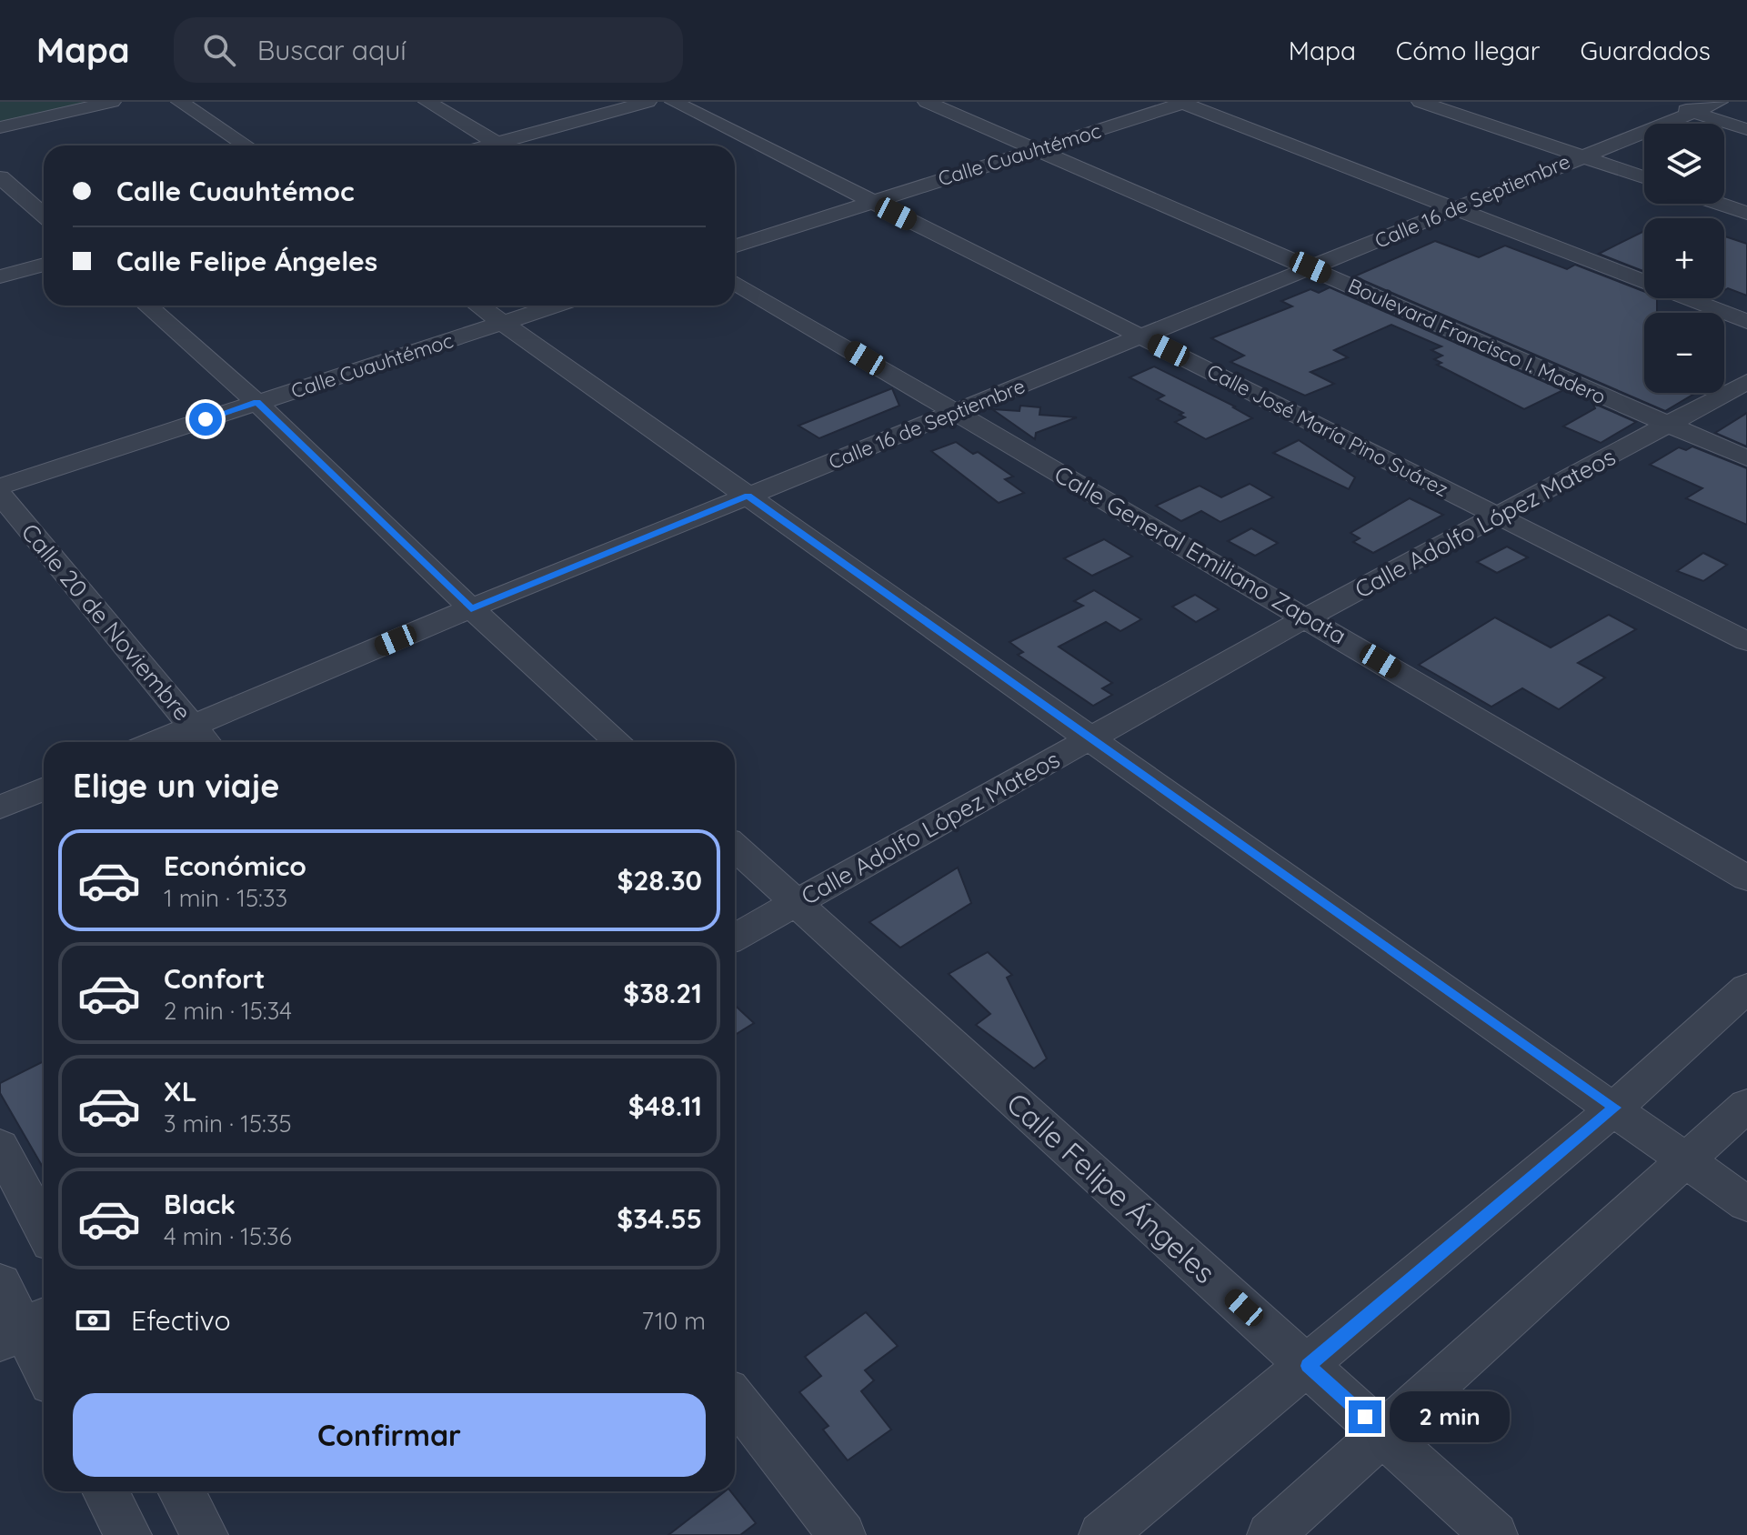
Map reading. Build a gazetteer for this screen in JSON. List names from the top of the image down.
{
  "streets": {
    "street": [
      "Calle Cuauhtémoc",
      "Calle 16 de Septiembre",
      "Boulevard Francisco I. Madero",
      "Calle José María Pino Suárez",
      "Calle Adolfo López Mateos",
      "Calle General Emiliano Zapata",
      "Calle 20 de Noviembre",
      "Calle Felipe Ángeles"
    ]
  },
  "crossings": [
    ["Calle Cuauhtémoc", "Boulevard Francisco I. Madero"],
    ["Calle Cuauhtémoc", "Calle José María Pino Suárez"],
    ["Calle 16 de Septiembre", "Boulevard Francisco I. Madero"],
    ["Calle 16 de Septiembre", "Calle José María Pino Suárez"],
    ["Calle 16 de Septiembre", "Calle General Emiliano Zapata"],
    ["Calle 16 de Septiembre", "Calle 20 de Noviembre"],
    ["Boulevard Francisco I. Madero", "Calle Adolfo López Mateos"],
    ["Calle José María Pino Suárez", "Calle Adolfo López Mateos"],
    ["Calle Adolfo López Mateos", "Calle General Emiliano Zapata"],
    ["Calle Adolfo López Mateos", "Calle Felipe Ángeles"]
  ],
  "page": {
    "header": "Mapa",
    "search": "Buscar aquí",
    "nav": ["Mapa", "Cómo llegar", "Guardados"],
    "map_buttons": ["+", "−"],
    "banner": ["Calle Cuauhtémoc", "Calle Felipe Ángeles"],
    "heading": "Elige un viaje",
    "list": [
      {
        "name": "Económico",
        "note": "1 min · 15:33",
        "value": "$28.30"
      },
      {
        "name": "Confort",
        "note": "2 min · 15:34",
        "value": "$38.21"
      },
      {
        "name": "XL",
        "note": "3 min · 15:35",
        "value": "$48.11"
      },
      {
        "name": "Black",
        "note": "4 min · 15:36",
        "value": "$34.55"
      }
    ],
    "pay": ["Efectivo", "710 m"],
    "buttons": "Confirmar",
    "bubble": "2 min"
  }
}
